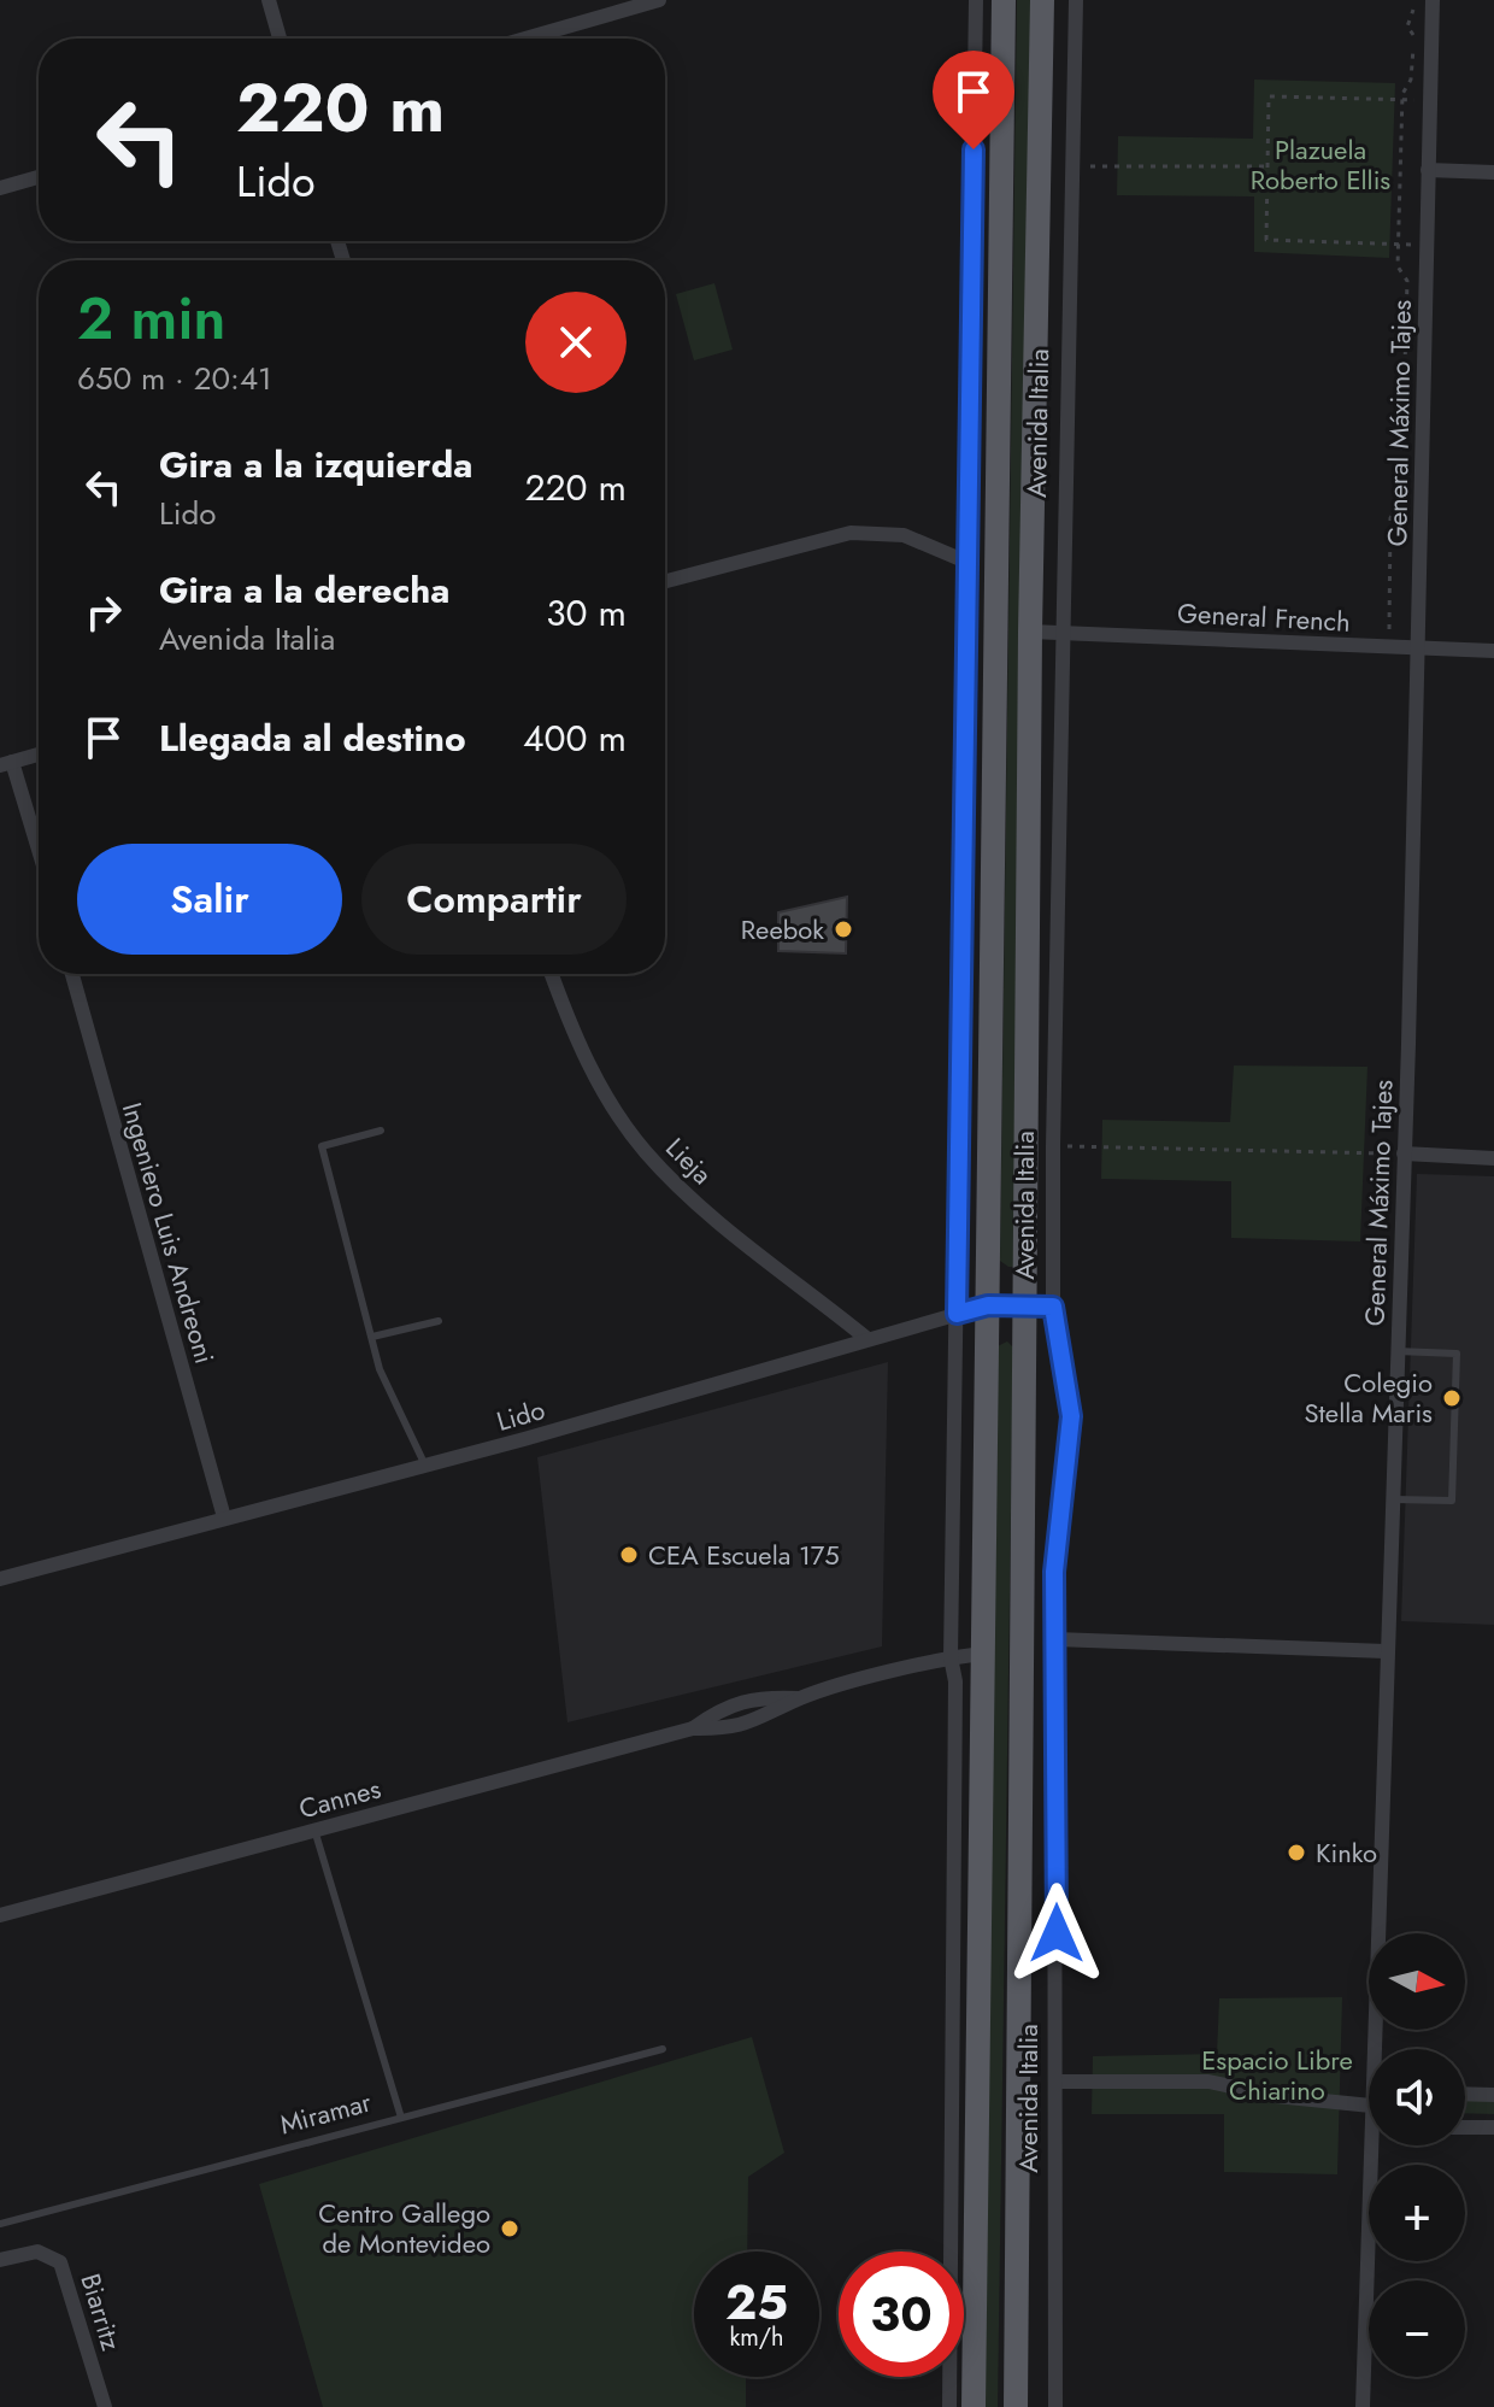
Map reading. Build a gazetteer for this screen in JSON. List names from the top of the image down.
{
  "streets": {
    "main road": ["Avenida Italia"],
    "street": [
      "General Máximo Tajes",
      "General French",
      "Lieja",
      "Ingeniero Luis Andreoni",
      "Lido",
      "Cannes",
      "Biarritz"
    ],
    "lane": ["Miramar"]
  },
  "crossings": [
    ["Avenida Italia", "General French"],
    ["Avenida Italia", "Lido"],
    ["Avenida Italia", "Cannes"],
    ["General Máximo Tajes", "General French"],
    ["Lieja", "Lido"],
    ["Ingeniero Luis Andreoni", "Lido"]
  ],
  "parks": ["Plazuela Roberto Ellis", "Espacio Libre Chiarino"],
  "places": [
    "Reebok",
    "Colegio Stella Maris",
    "CEA Escuela 175",
    "Kinko",
    "Centro Gallego de Montevideo"
  ],
  "north": "right",
  "page": {
    "turn": ["220 m", "Lido"],
    "heading": ["2 min", "650 m · 20:41"],
    "list": [
      {
        "name": "Gira a la izquierda",
        "note": "Lido",
        "value": "220 m"
      },
      {
        "name": "Gira a la derecha",
        "note": "Avenida Italia",
        "value": "30 m"
      },
      {
        "name": "Llegada al destino",
        "value": "400 m"
      }
    ],
    "buttons": ["Salir", "Compartir"],
    "map_buttons": ["+", "−"],
    "speed": "25 km/h",
    "limit": "30"
  }
}
